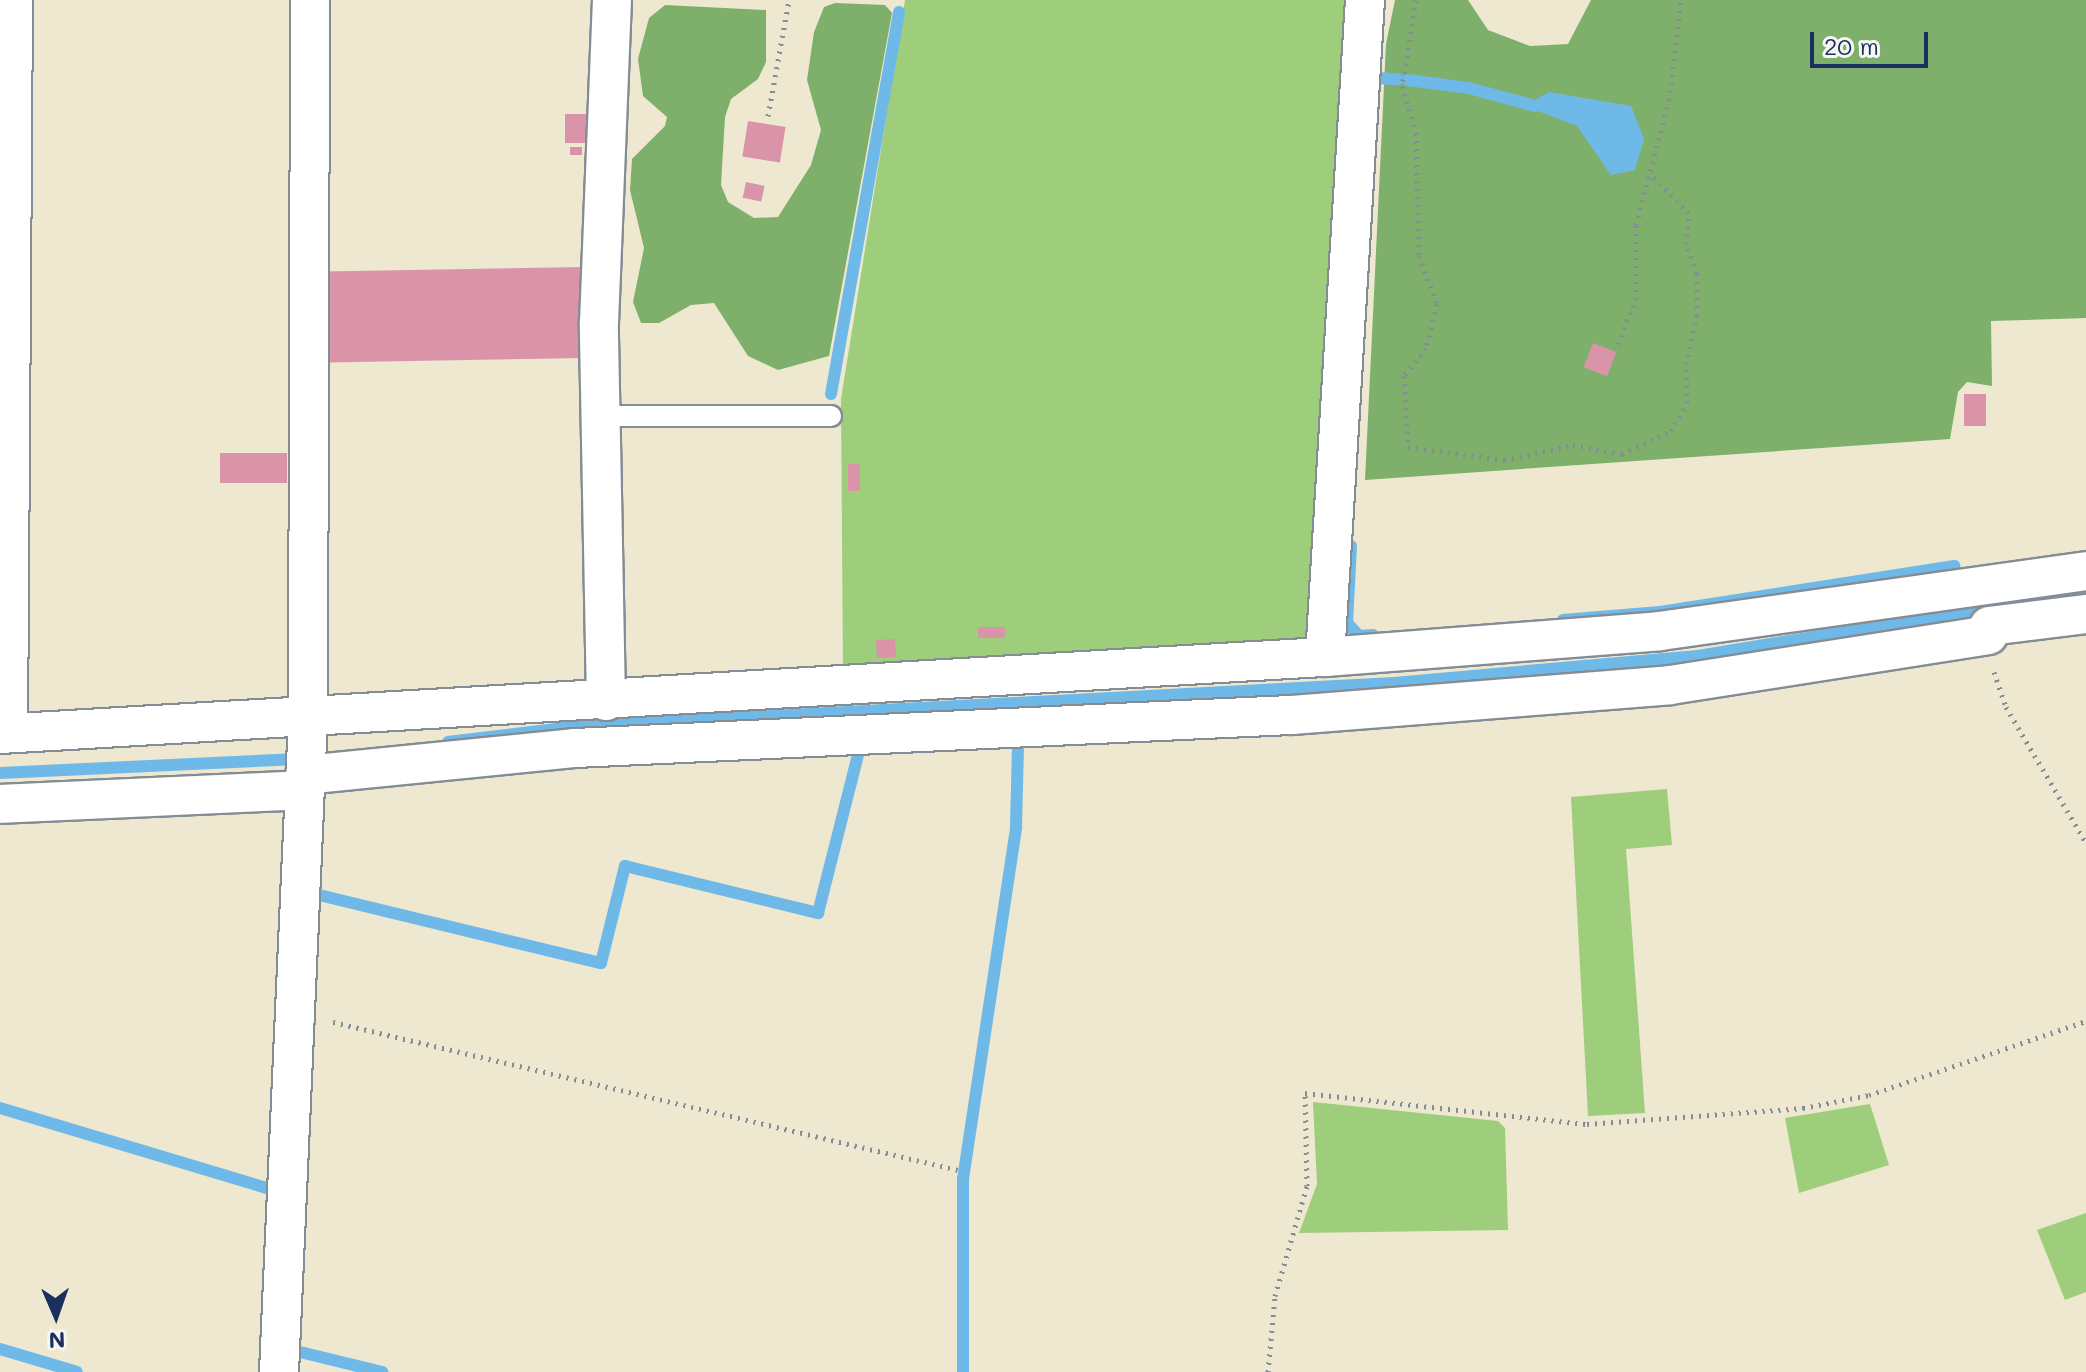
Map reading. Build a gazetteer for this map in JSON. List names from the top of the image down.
{
  "scale_bar": "20 m",
  "north": "bottom"
}
